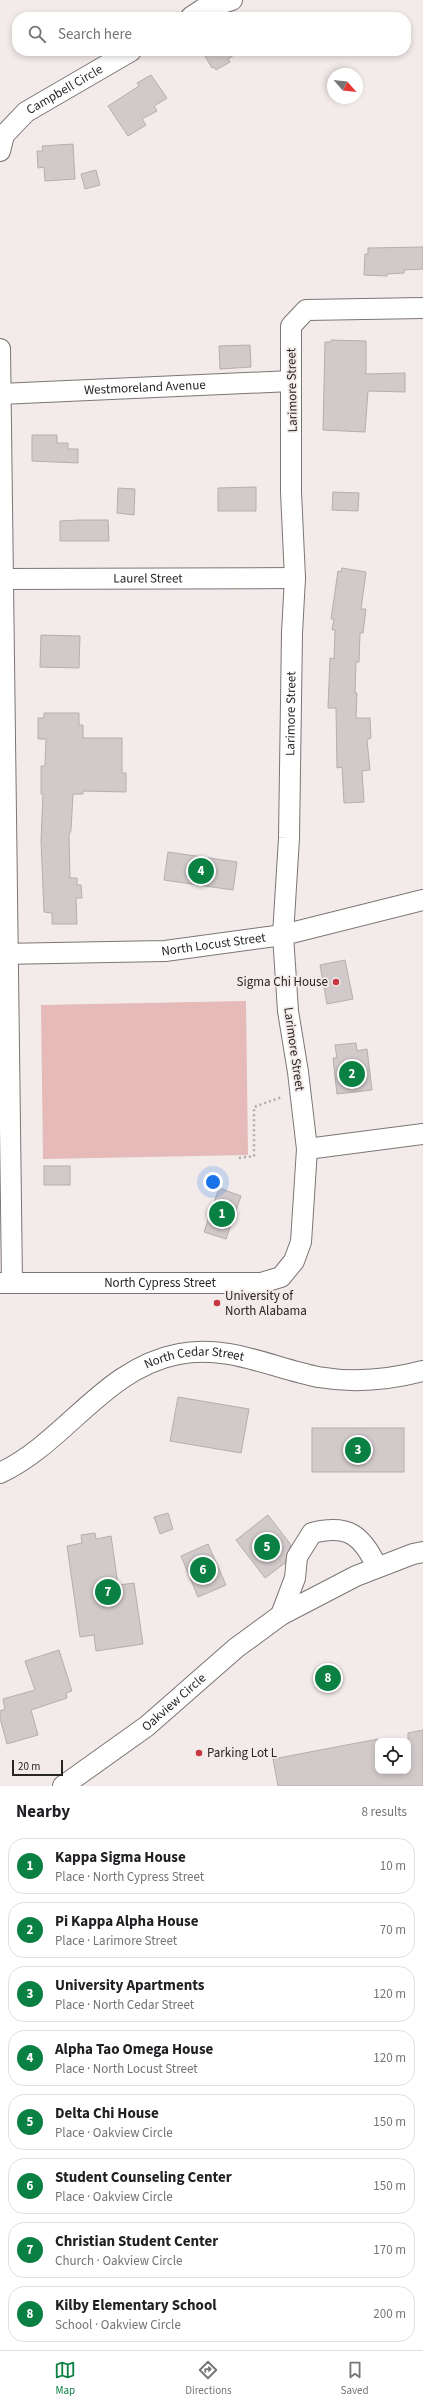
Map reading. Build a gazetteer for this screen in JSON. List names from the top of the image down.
{
  "streets": {
    "street": [
      "Campbell Circle",
      "Westmoreland Avenue",
      "Larimore Street",
      "Laurel Street",
      "North Locust Street",
      "North Cypress Street",
      "North Cedar Street",
      "Oakview Circle"
    ]
  },
  "crossings": [
    ["Westmoreland Avenue", "Larimore Street"],
    ["Larimore Street", "Laurel Street"],
    ["Larimore Street", "North Locust Street"],
    ["Larimore Street", "North Cypress Street"]
  ],
  "places": ["Sigma Chi House", "University of North Alabama", "Parking Lot L"],
  "scale_bar": "20 m",
  "north": "bottom right",
  "page": {
    "search": "Search here",
    "pins": [
      "4",
      "2",
      "1",
      "3",
      "5",
      "6",
      "7",
      "8"
    ],
    "scale": "20 m",
    "heading": ["Nearby", "8 results"],
    "list": [
      {
        "mark": "1",
        "name": "Kappa Sigma House",
        "note": "Place · North Cypress Street",
        "value": "10 m"
      },
      {
        "mark": "2",
        "name": "Pi Kappa Alpha House",
        "note": "Place · Larimore Street",
        "value": "70 m"
      },
      {
        "mark": "3",
        "name": "University Apartments",
        "note": "Place · North Cedar Street",
        "value": "120 m"
      },
      {
        "mark": "4",
        "name": "Alpha Tao Omega House",
        "note": "Place · North Locust Street",
        "value": "120 m"
      },
      {
        "mark": "5",
        "name": "Delta Chi House",
        "note": "Place · Oakview Circle",
        "value": "150 m"
      },
      {
        "mark": "6",
        "name": "Student Counseling Center",
        "note": "Place · Oakview Circle",
        "value": "150 m"
      },
      {
        "mark": "7",
        "name": "Christian Student Center",
        "note": "Church · Oakview Circle",
        "value": "170 m"
      },
      {
        "mark": "8",
        "name": "Kilby Elementary School",
        "note": "School · Oakview Circle",
        "value": "200 m"
      }
    ],
    "nav": ["Map", "Directions", "Saved"]
  }
}
